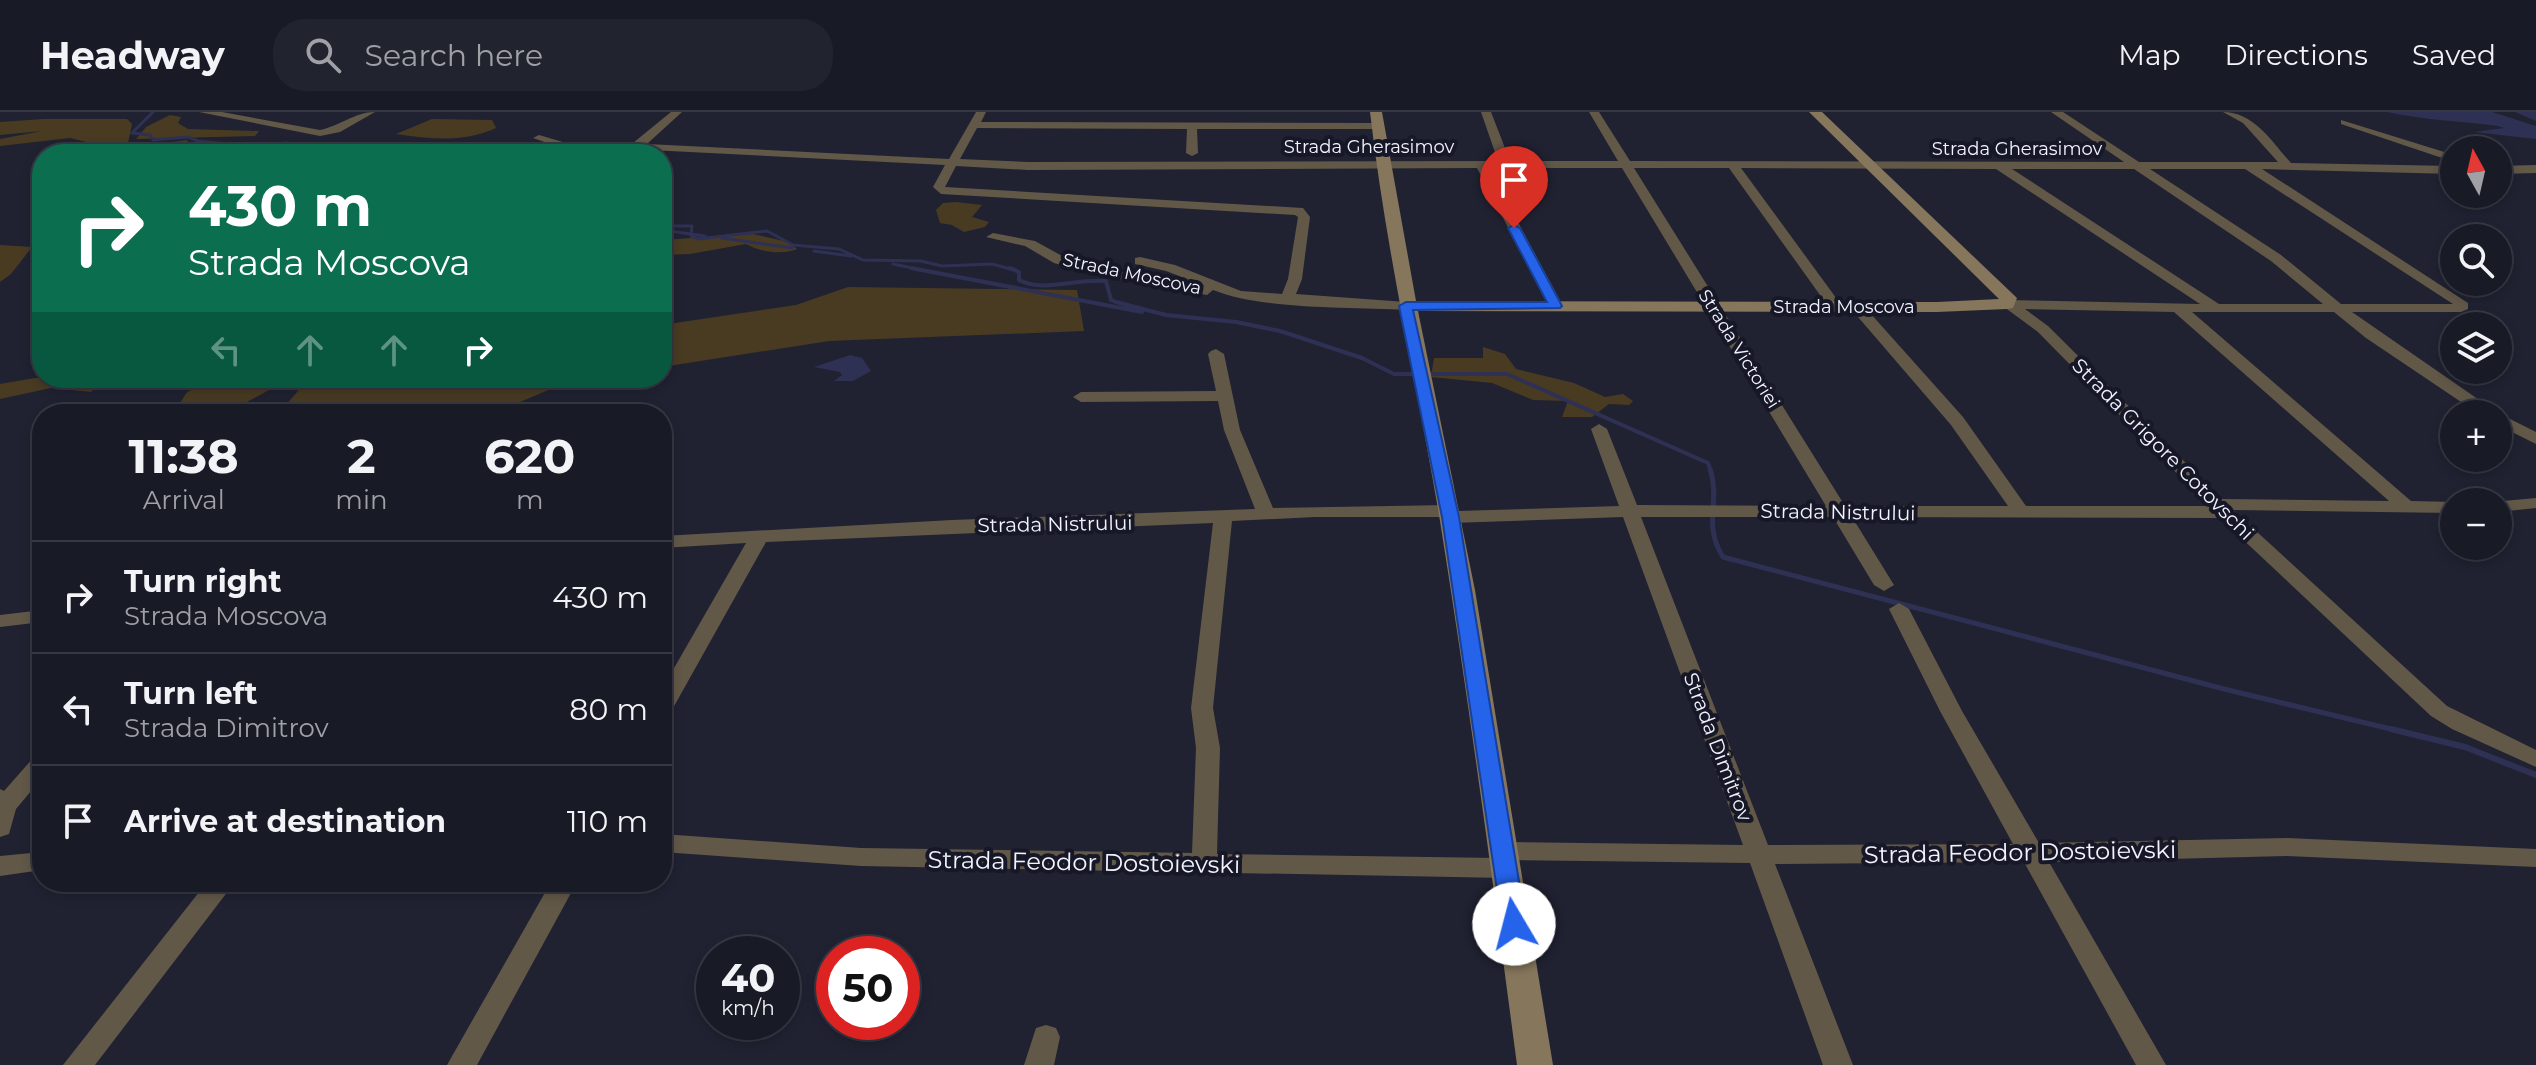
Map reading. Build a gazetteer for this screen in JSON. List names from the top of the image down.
{
  "streets": {
    "main road": ["Strada Moscova", "Strada Grigore Cotovschi"],
    "street": [
      "Strada Gherasimov",
      "Strada Victoriei",
      "Strada Nistrului",
      "Strada Dimitrov",
      "Strada Feodor Dostoievski"
    ]
  },
  "crossings": [
    ["Strada Gherasimov", "Strada Moscova"],
    ["Strada Gherasimov", "Strada Victoriei"],
    ["Strada Gherasimov", "Strada Grigore Cotovschi"],
    ["Strada Moscova", "Strada Victoriei"],
    ["Strada Moscova", "Strada Grigore Cotovschi"],
    ["Strada Victoriei", "Strada Nistrului"],
    ["Strada Grigore Cotovschi", "Strada Nistrului"],
    ["Strada Nistrului", "Strada Dimitrov"],
    ["Strada Dimitrov", "Strada Feodor Dostoievski"]
  ],
  "north": "top",
  "page": {
    "header": "Headway",
    "search": "Search here",
    "nav": ["Map", "Directions", "Saved"],
    "map_buttons": ["+", "−"],
    "turn": ["430 m", "Strada Moscova"],
    "eta": [
      "11:38",
      "Arrival",
      "2",
      "min",
      "620",
      "m"
    ],
    "list": [
      {
        "name": "Turn right",
        "note": "Strada Moscova",
        "value": "430 m"
      },
      {
        "name": "Turn left",
        "note": "Strada Dimitrov",
        "value": "80 m"
      },
      {
        "name": "Arrive at destination",
        "value": "110 m"
      }
    ],
    "speed": "40 km/h",
    "limit": "50"
  }
}
